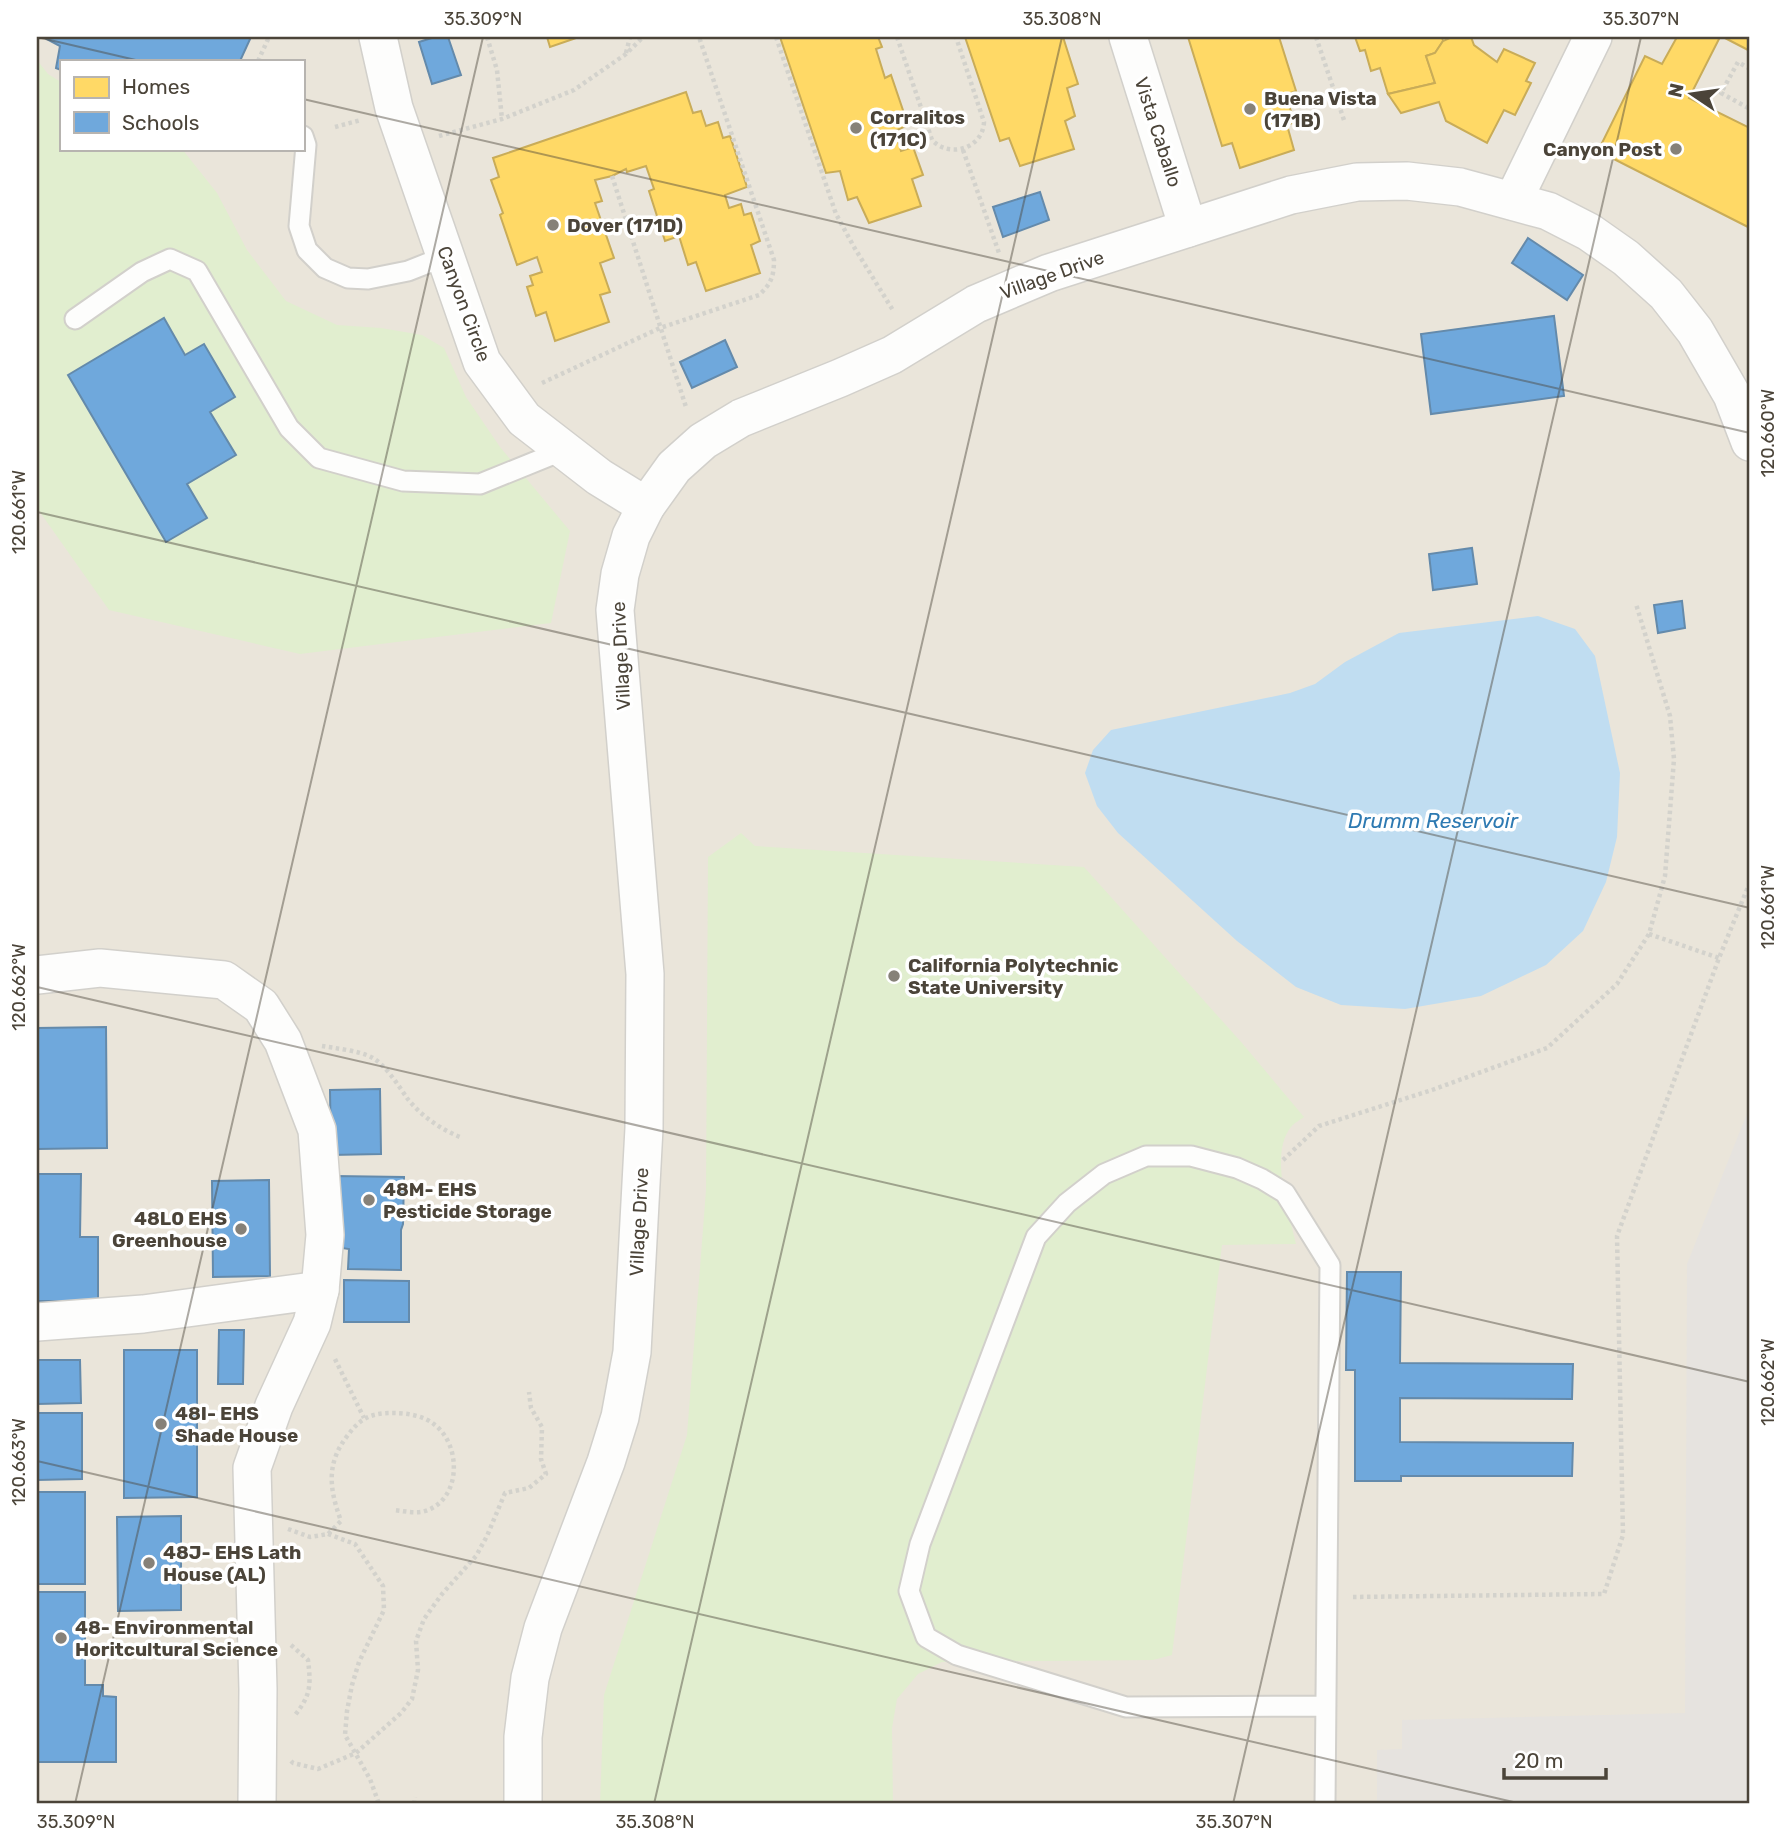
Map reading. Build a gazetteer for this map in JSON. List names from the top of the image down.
{
  "streets": {
    "street": ["Vista Caballo", "Village Drive", "Canyon Circle"]
  },
  "crossings": [
    ["Vista Caballo", "Village Drive"],
    ["Village Drive", "Canyon Circle"]
  ],
  "water": ["Drumm Reservoir"],
  "places": [
    "Buena Vista (171B)",
    "Corralitos (171C)",
    "Canyon Post",
    "Dover (171D)",
    "California Polytechnic State University",
    "48M- EHS Pesticide Storage",
    "48L0 EHS Greenhouse",
    "48I- EHS Shade House",
    "48J- EHS Lath House (AL)",
    "48- Environmental Horitcultural Science"
  ],
  "legend": ["Homes", "Schools"],
  "scale_bar": "20 m",
  "north": "left",
  "coordinates": [
    "35.309°N",
    "35.308°N",
    "35.307°N",
    "120.660°W",
    "120.661°W",
    "120.662°W",
    "120.663°W"
  ]
}
